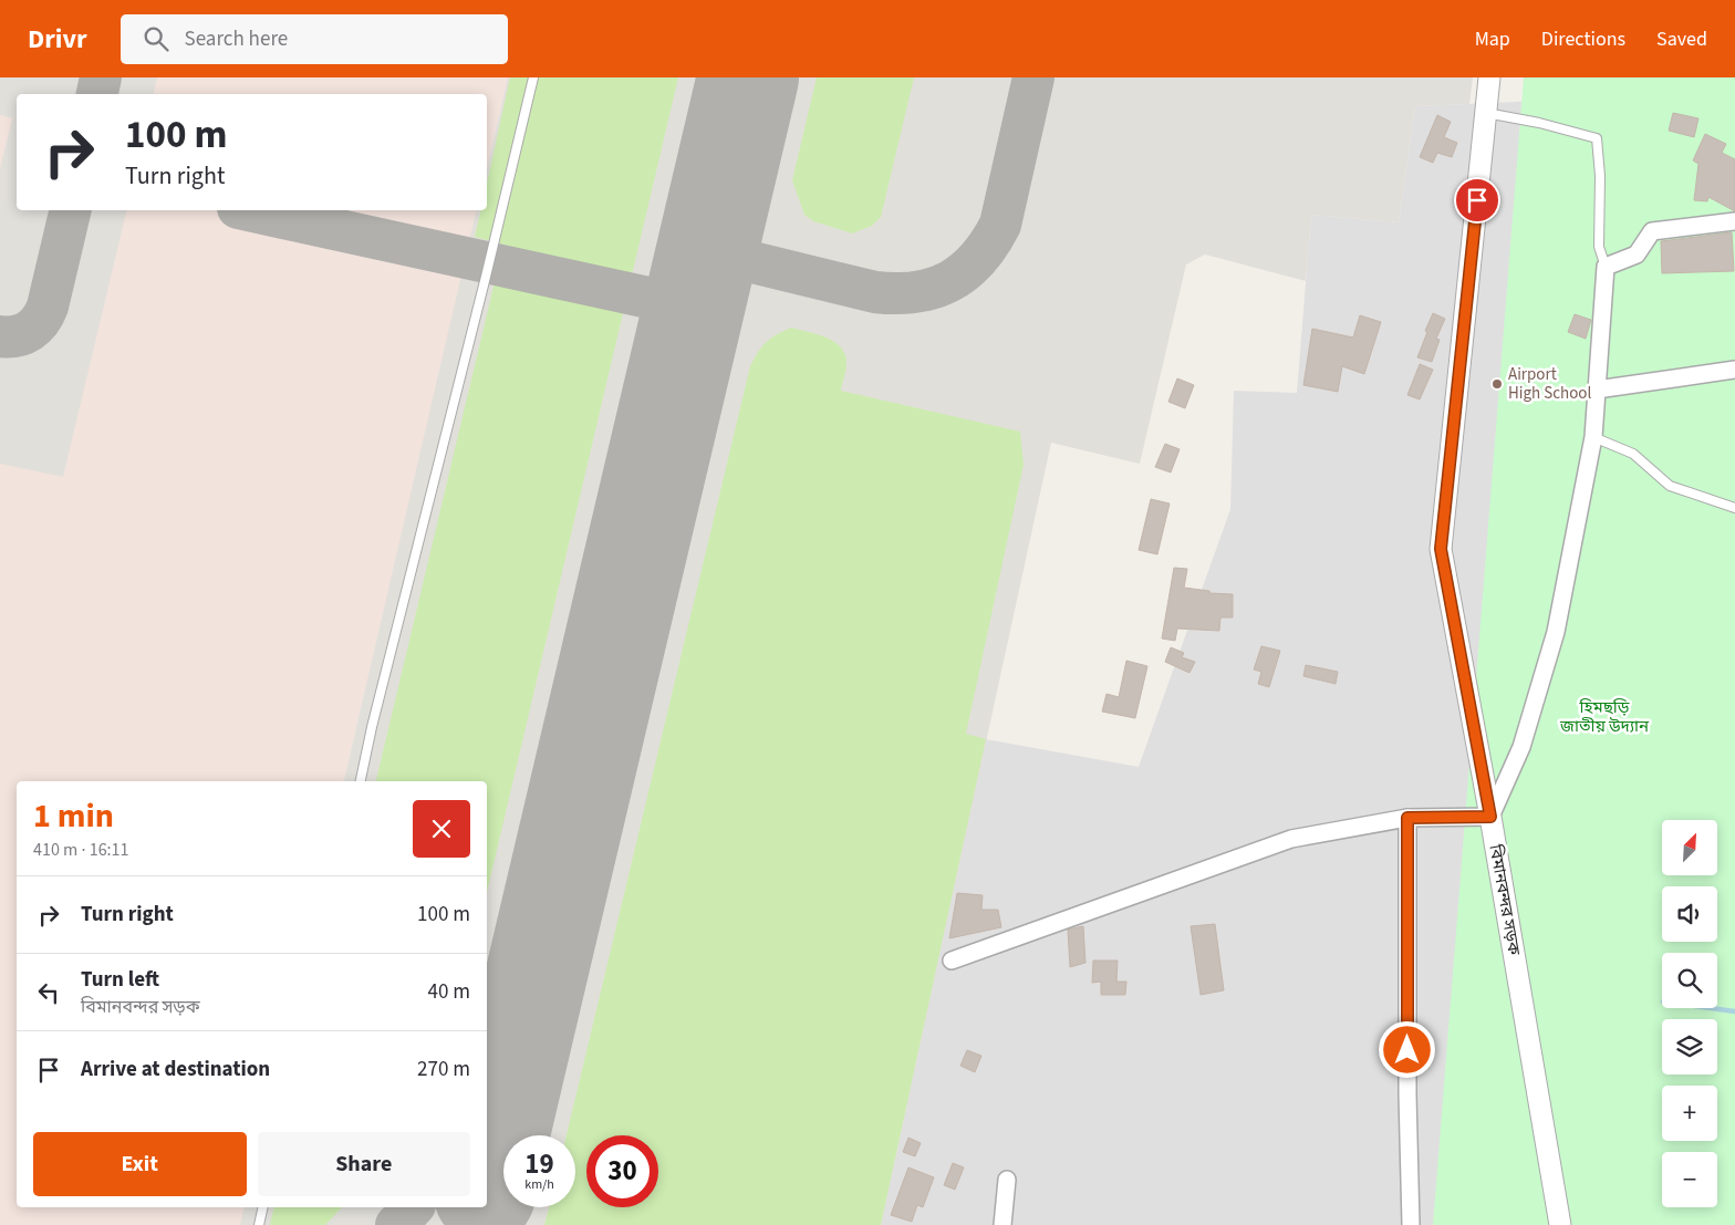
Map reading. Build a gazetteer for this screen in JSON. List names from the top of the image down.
{
  "streets": {
    "street": ["বিমানবন্দর সড়ক"]
  },
  "parks": ["হিমছড়ি জাতীয় উদ্যান"],
  "places": ["Airport High School"],
  "north": "top right",
  "page": {
    "header": "Drivr",
    "search": "Search here",
    "nav": ["Map", "Directions", "Saved"],
    "turn": ["100 m", "Turn right"],
    "heading": ["1 min", "410 m · 16:11"],
    "map_buttons": ["+", "−"],
    "list": [
      {
        "name": "Turn right",
        "value": "100 m"
      },
      {
        "name": "Turn left",
        "note": "বিমানবন্দর সড়ক",
        "value": "40 m"
      },
      {
        "name": "Arrive at destination",
        "value": "270 m"
      }
    ],
    "buttons": ["Exit", "Share"],
    "speed": "19 km/h",
    "limit": "30"
  }
}
